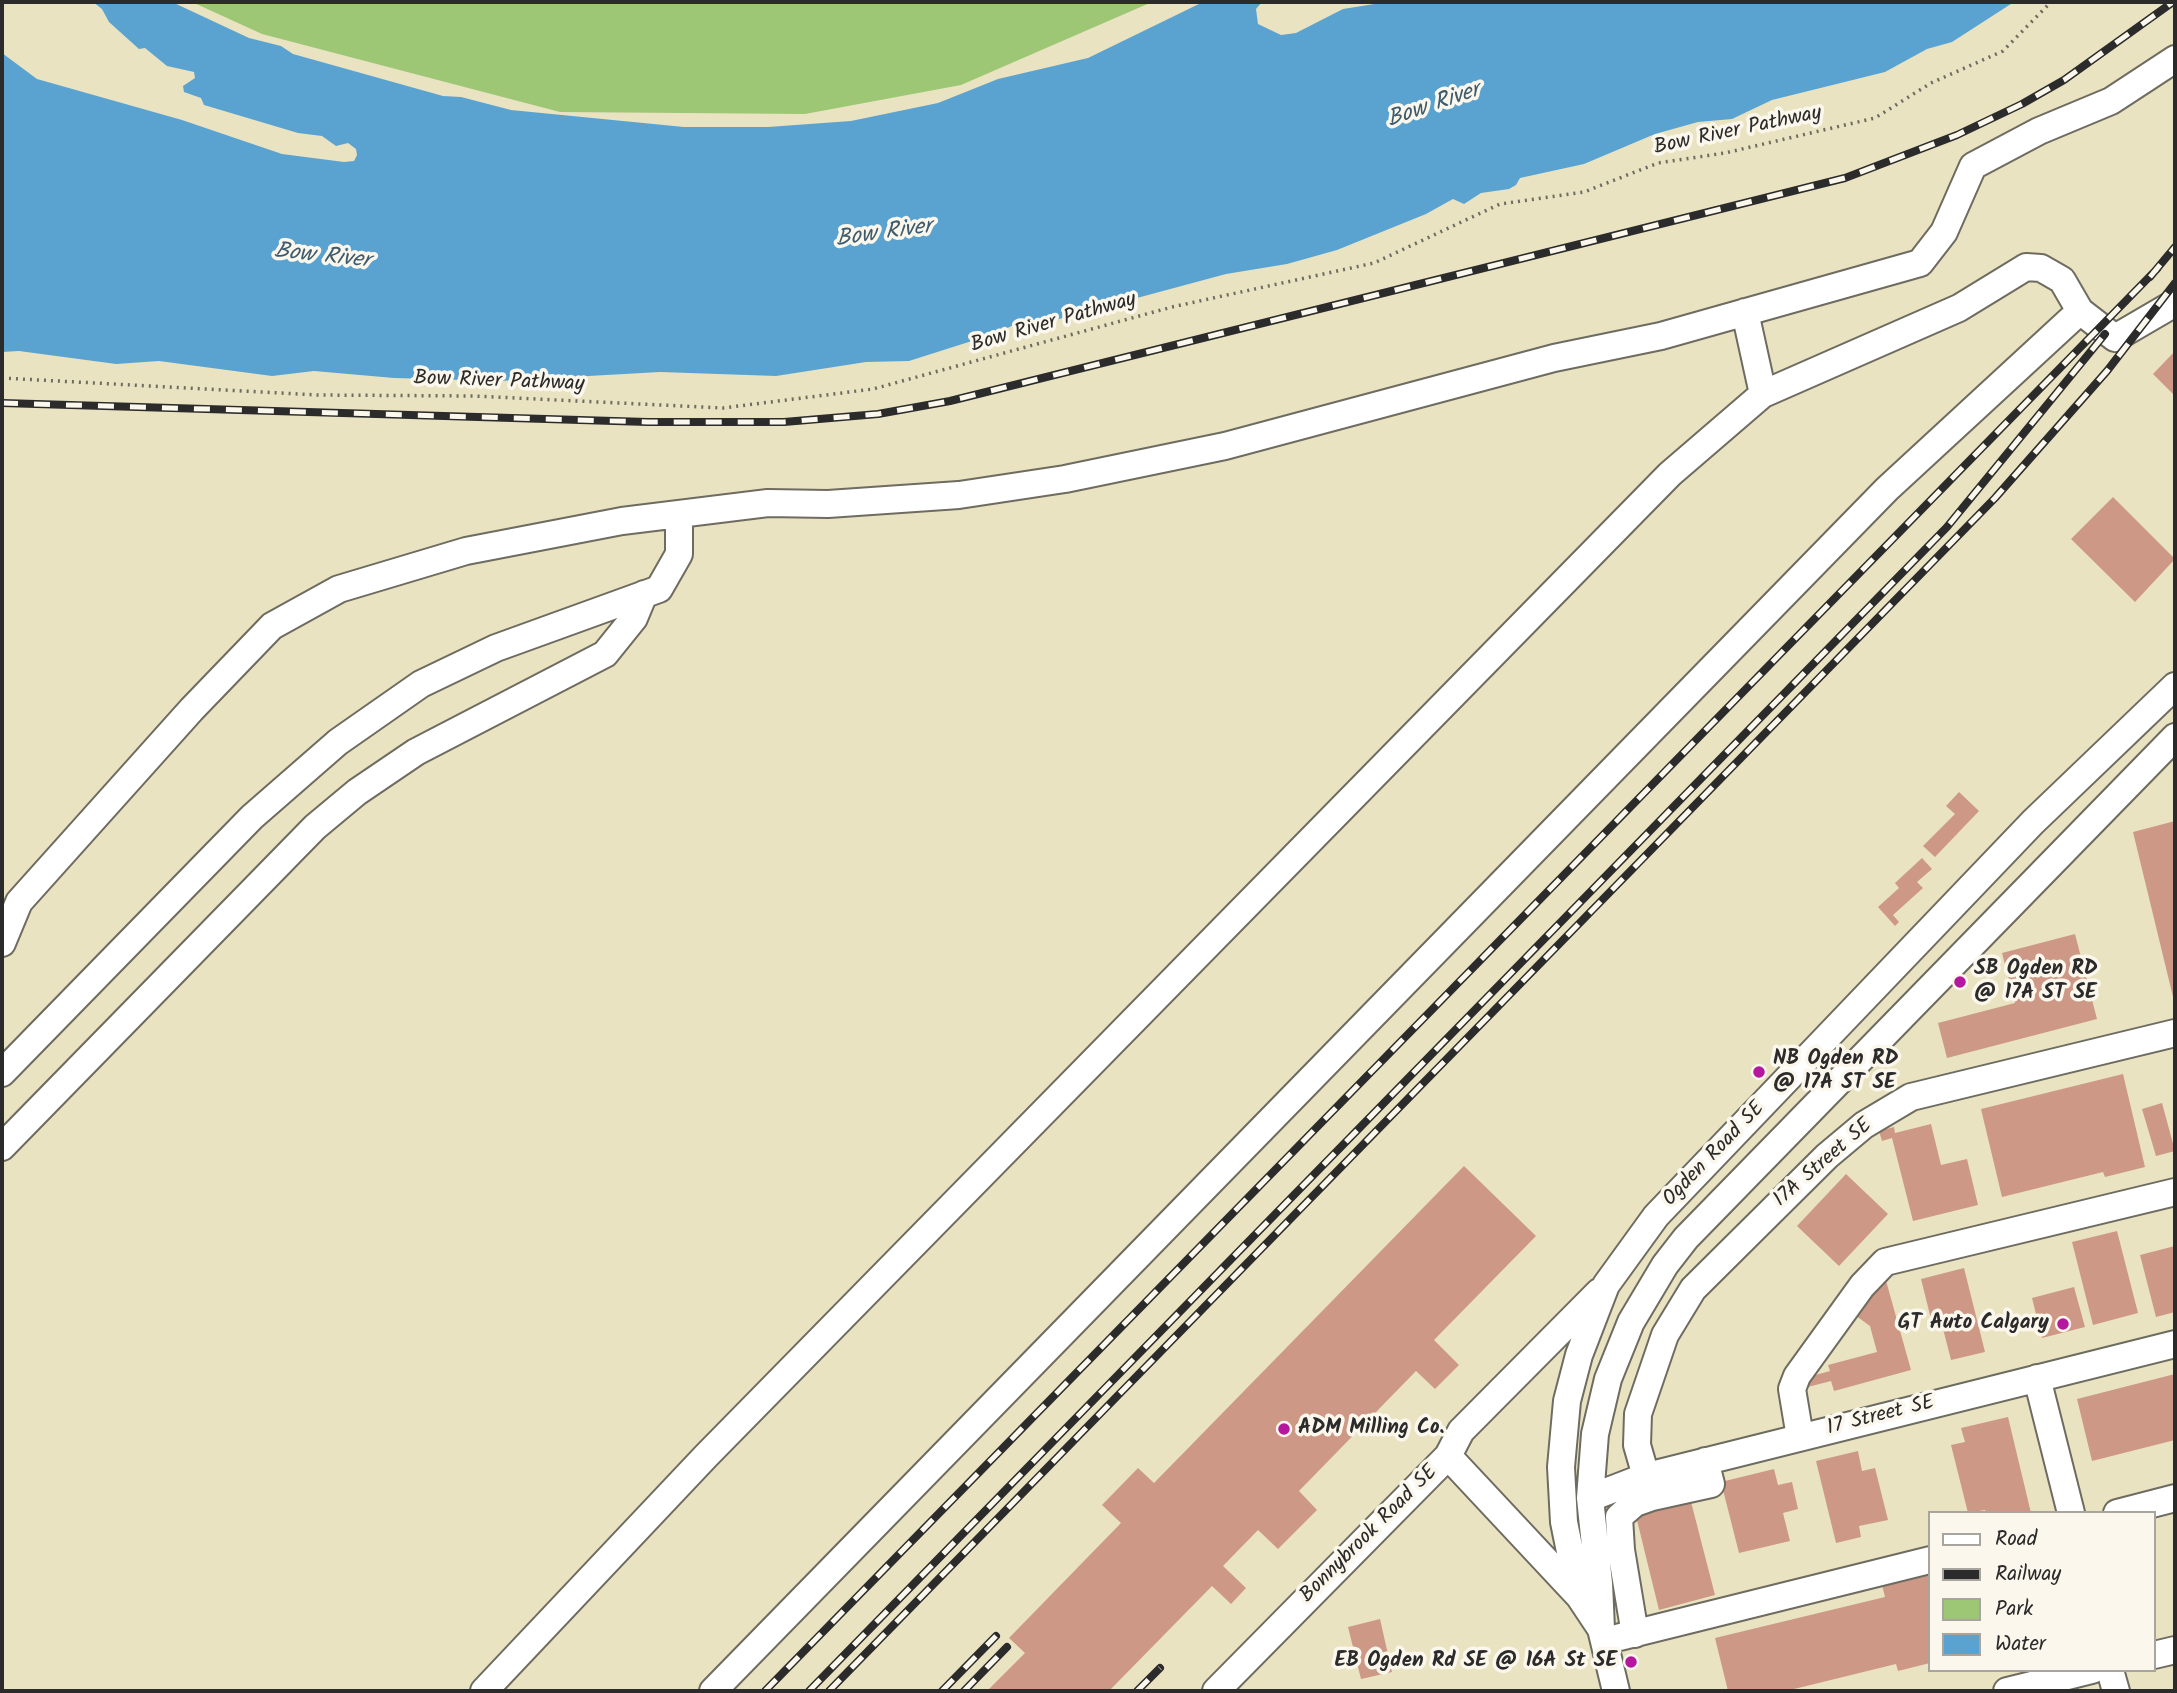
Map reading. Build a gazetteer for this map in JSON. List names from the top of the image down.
{
  "streets": {
    "street": [
      "Ogden Road SE",
      "17A Street SE",
      "17 Street SE",
      "Bonnybrook Road SE"
    ],
    "path": ["Bow River Pathway"]
  },
  "crossings": [
    ["Ogden Road SE", "17 Street SE"],
    ["Ogden Road SE", "Bonnybrook Road SE"],
    ["17A Street SE", "17 Street SE"]
  ],
  "water": ["Bow River"],
  "places": [
    "SB Ogden RD @ 17A ST SE",
    "NB Ogden RD @ 17A ST SE",
    "GT Auto Calgary",
    "ADM Milling Co.",
    "EB Ogden Rd SE @ 16A St SE"
  ],
  "legend": [
    "Road",
    "Railway",
    "Park",
    "Water"
  ]
}
